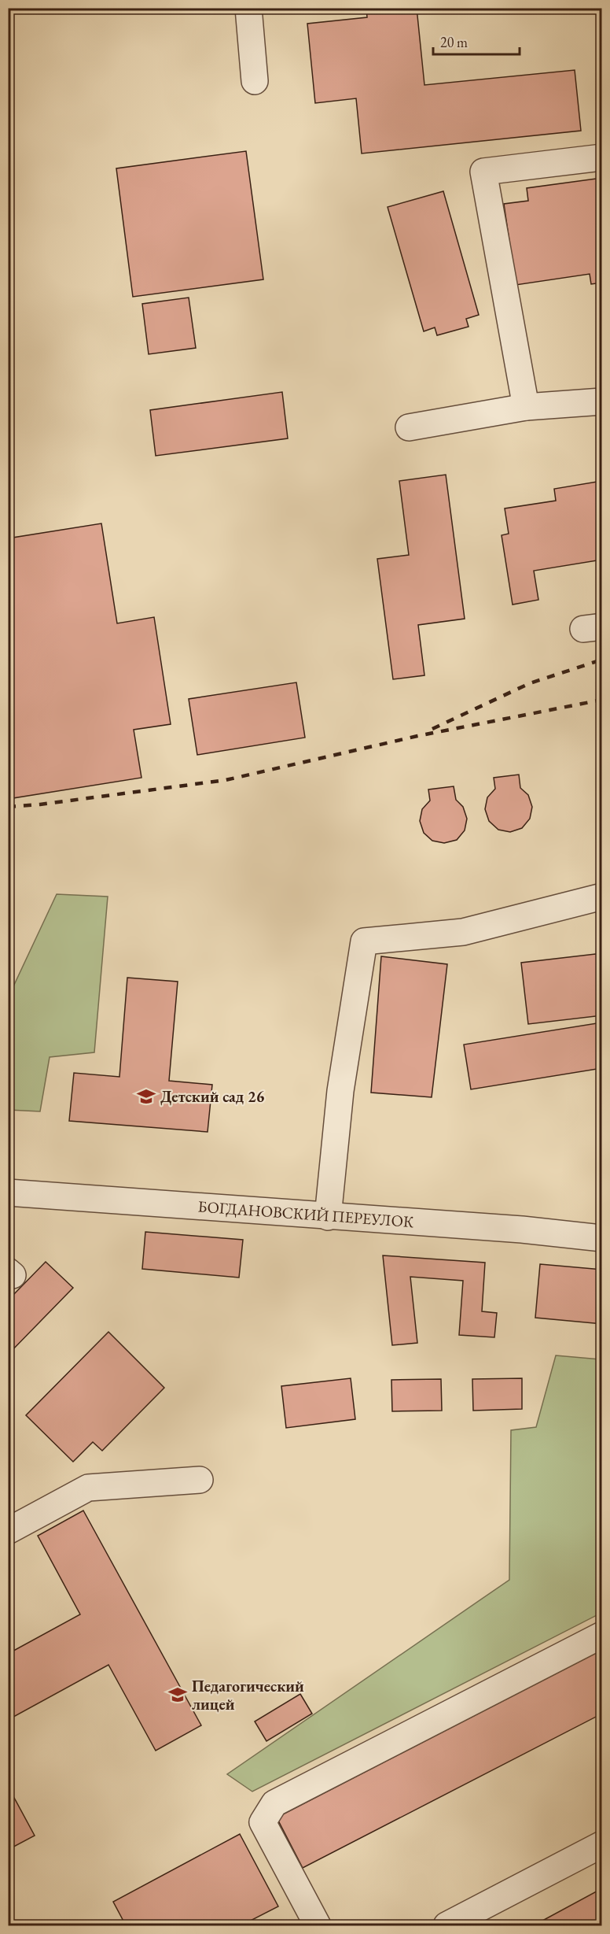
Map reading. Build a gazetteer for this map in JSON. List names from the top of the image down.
{
  "streets": {
    "street": ["БОГДАНОВСКИЙ ПЕРЕУЛОК"]
  },
  "places": {
    "school or university": ["Детский сад 26", "Педагогический лицей"]
  },
  "scale_bar": "20 m"
}
